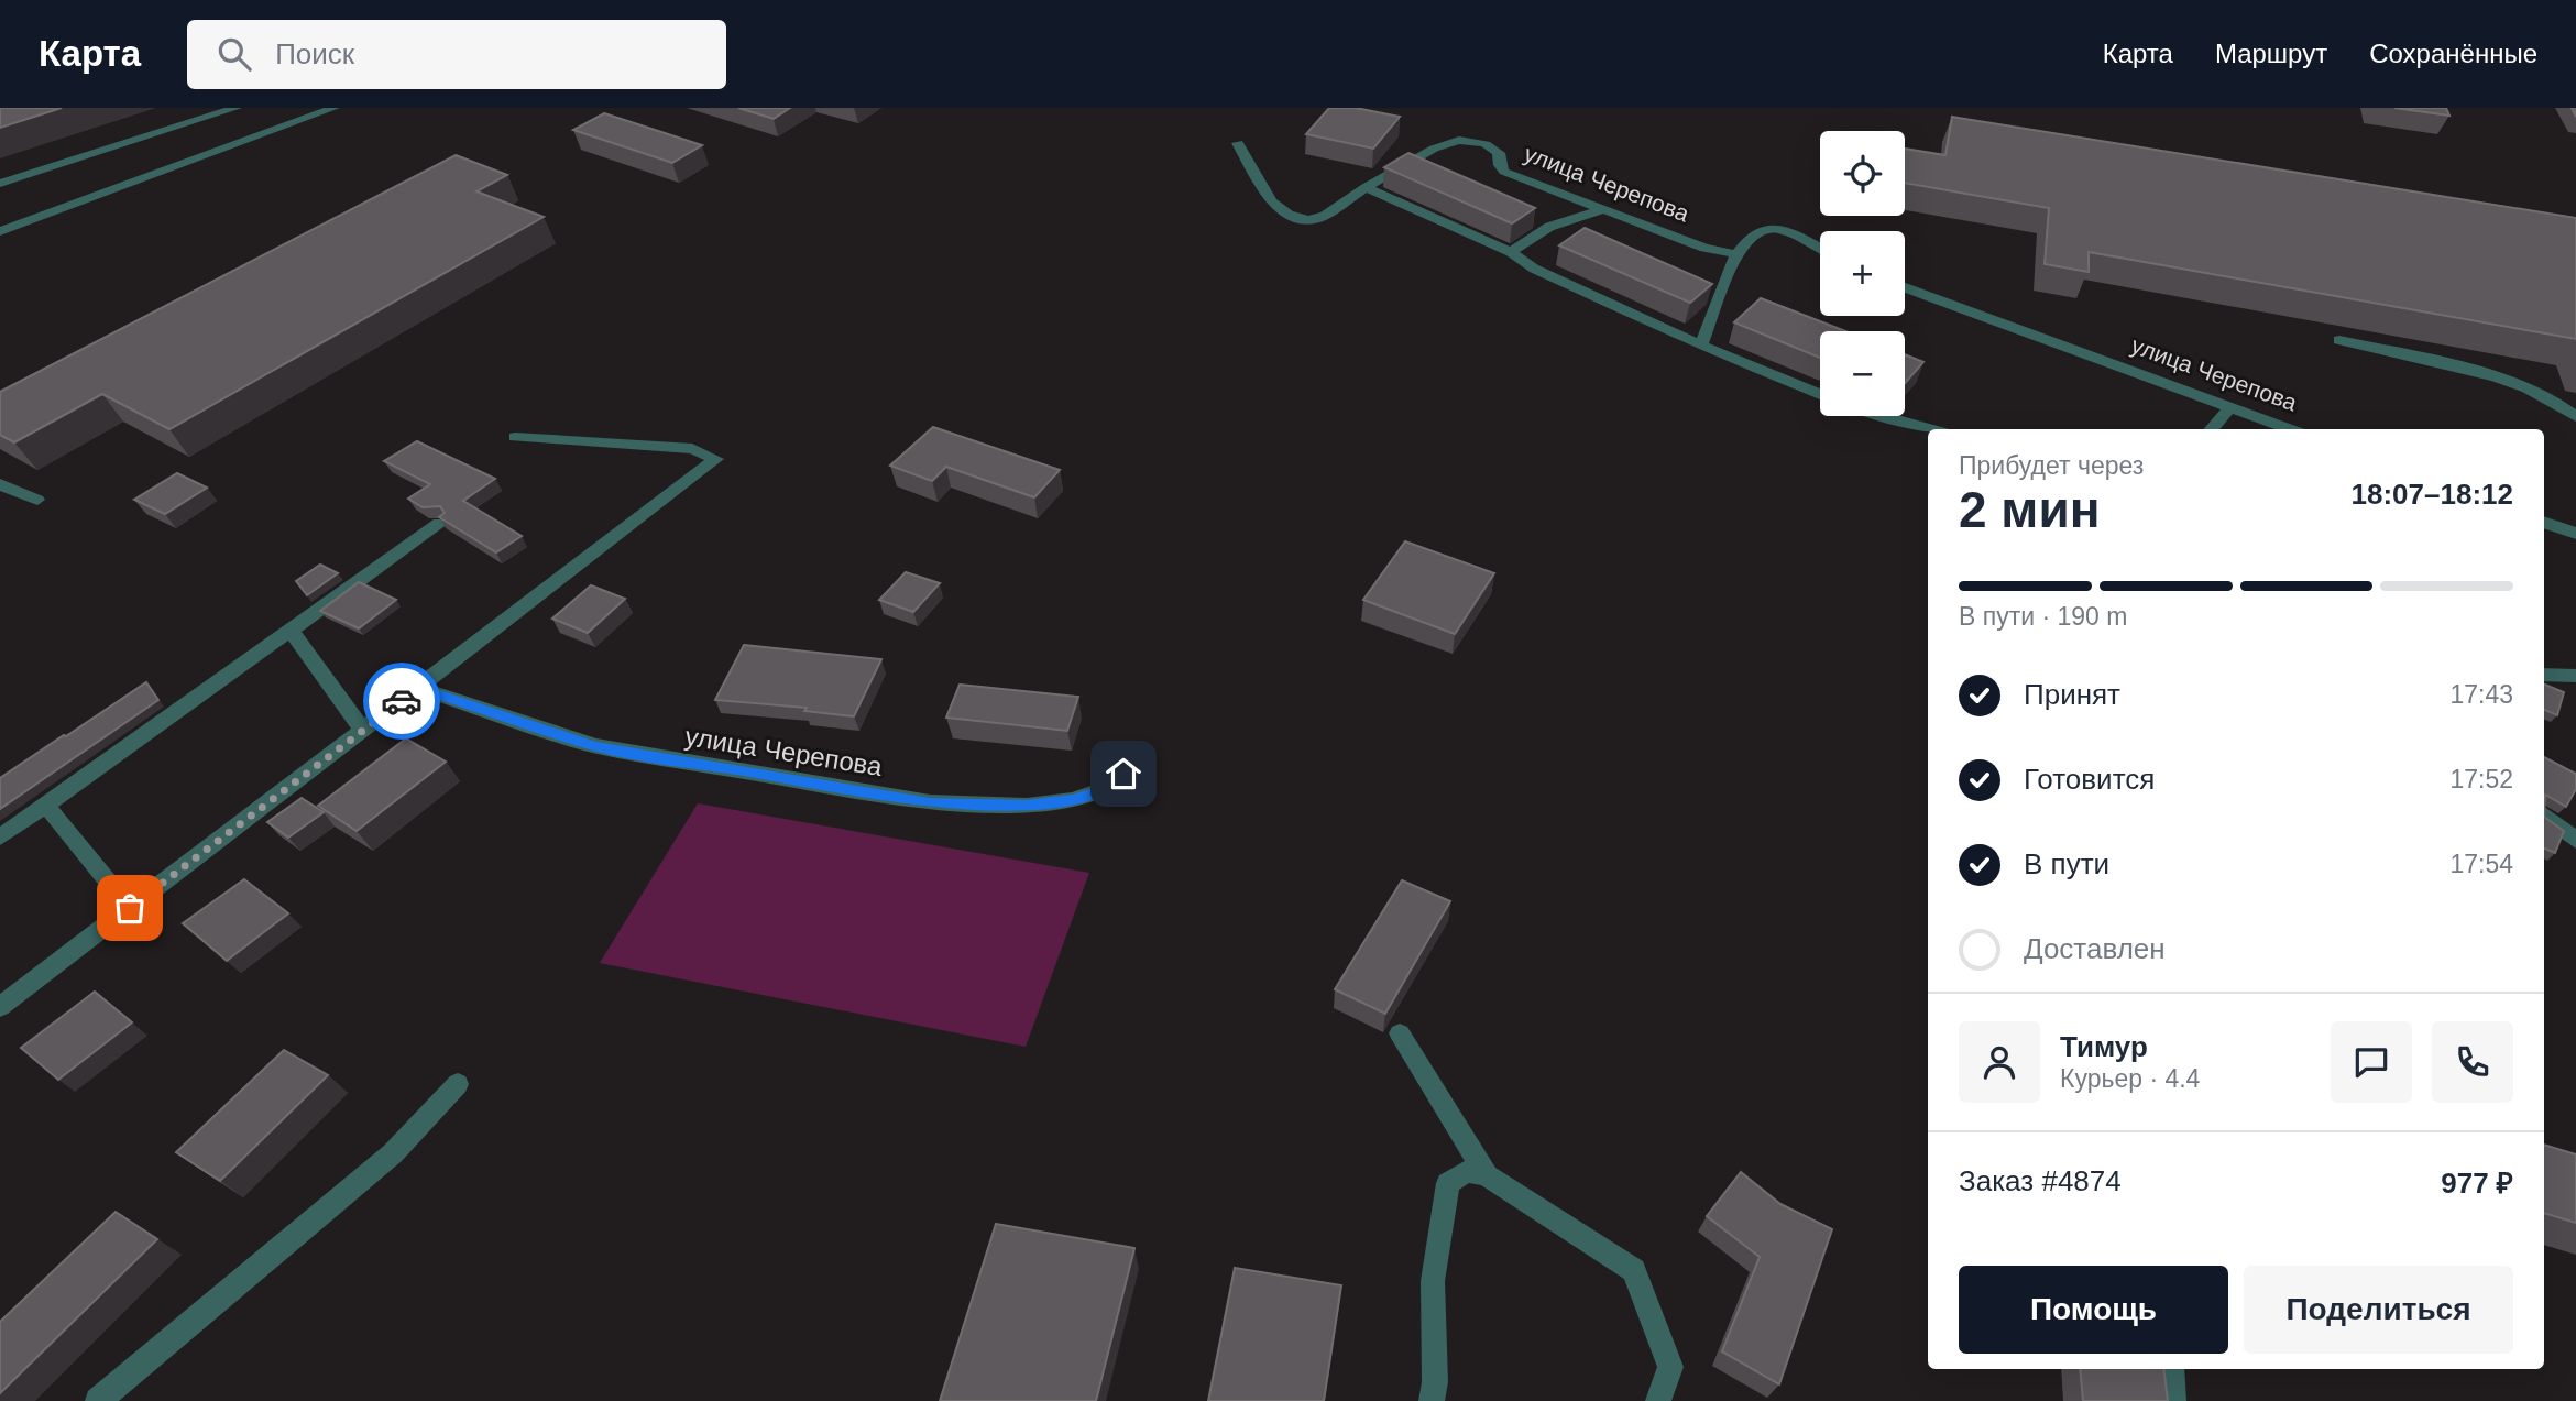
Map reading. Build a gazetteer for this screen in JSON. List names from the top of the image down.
{
  "streets": {
    "street": ["улица Черепова"]
  },
  "page": {
    "header": "Карта",
    "search": "Поиск",
    "nav": ["Карта", "Маршрут", "Сохранённые"],
    "map_buttons": ["+", "−"],
    "heading": ["2 мин", "Прибудет через", "18:07–18:12"],
    "panel": [
      "Тимур",
      "Курьер · 4.4",
      "Заказ #4874",
      "977 ₽"
    ],
    "bar": "В пути · 190 m",
    "list": [
      ["Принят", "17:43"],
      ["Готовится", "17:52"],
      ["В пути", "17:54"],
      "Доставлен"
    ],
    "buttons": ["Помощь", "Поделиться"]
  }
}
